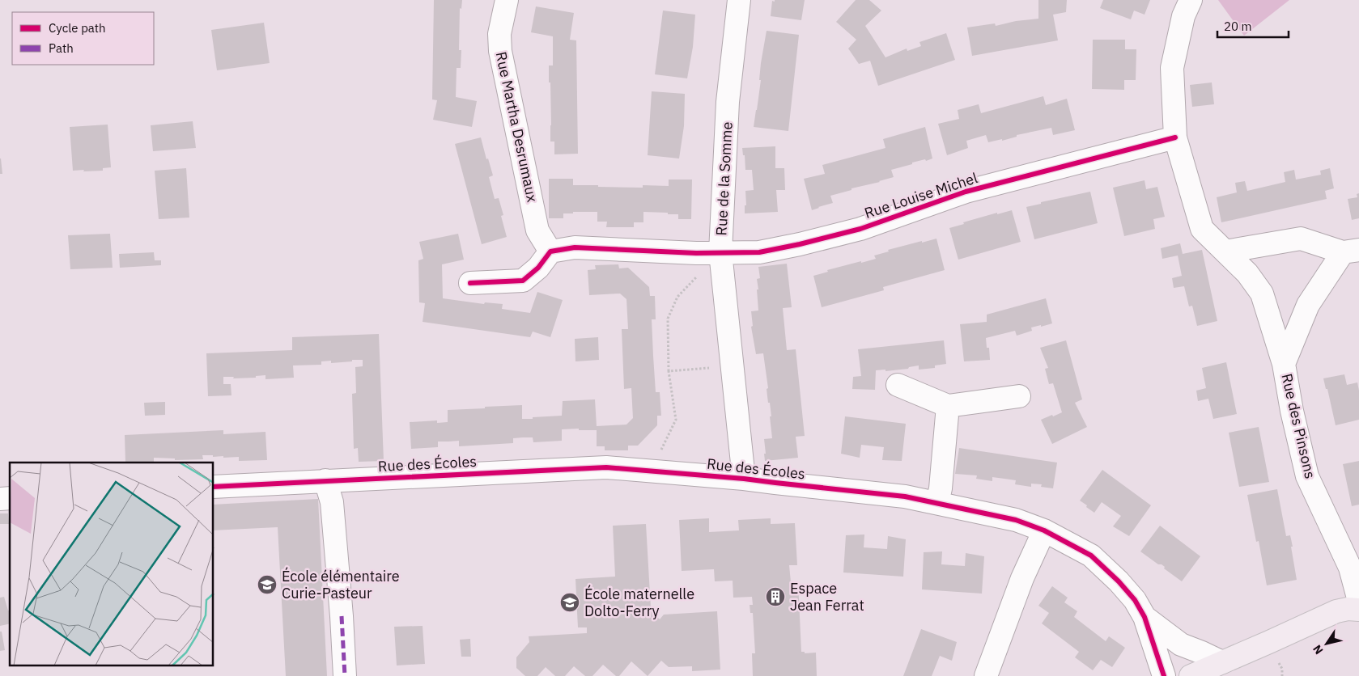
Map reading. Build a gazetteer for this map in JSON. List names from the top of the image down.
{
  "streets": {
    "street": [
      "Rue Martha Desrumaux",
      "Rue de la Somme",
      "Rue Louise Michel",
      "Rue des Pinsons",
      "Rue des Écoles"
    ]
  },
  "crossings": [
    ["Rue de la Somme", "Rue Louise Michel"],
    ["Rue de la Somme", "Rue des Écoles"]
  ],
  "places": {
    "school or university": ["École élémentaire Curie-Pasteur", "École maternelle Dolto-Ferry"],
    "building": ["Espace Jean Ferrat"]
  },
  "legend": ["Cycle path", "Path"],
  "scale_bar": "20 m",
  "north": "bottom left"
}
